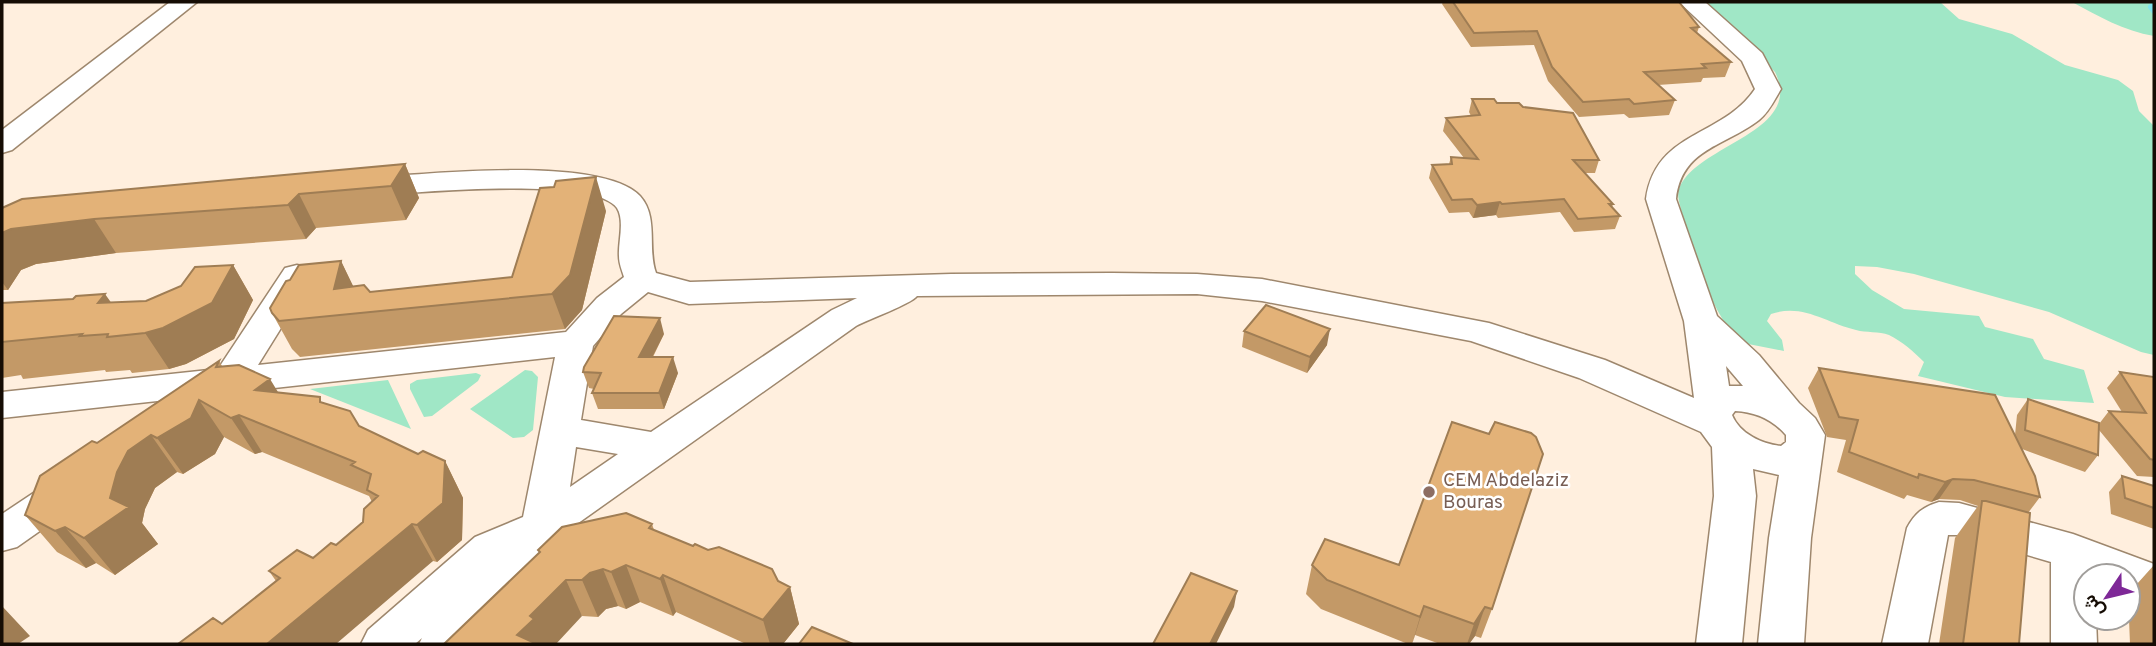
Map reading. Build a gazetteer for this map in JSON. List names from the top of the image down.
{
  "places": ["CEM Abdelaziz Bouras"],
  "north": "bottom left"
}
